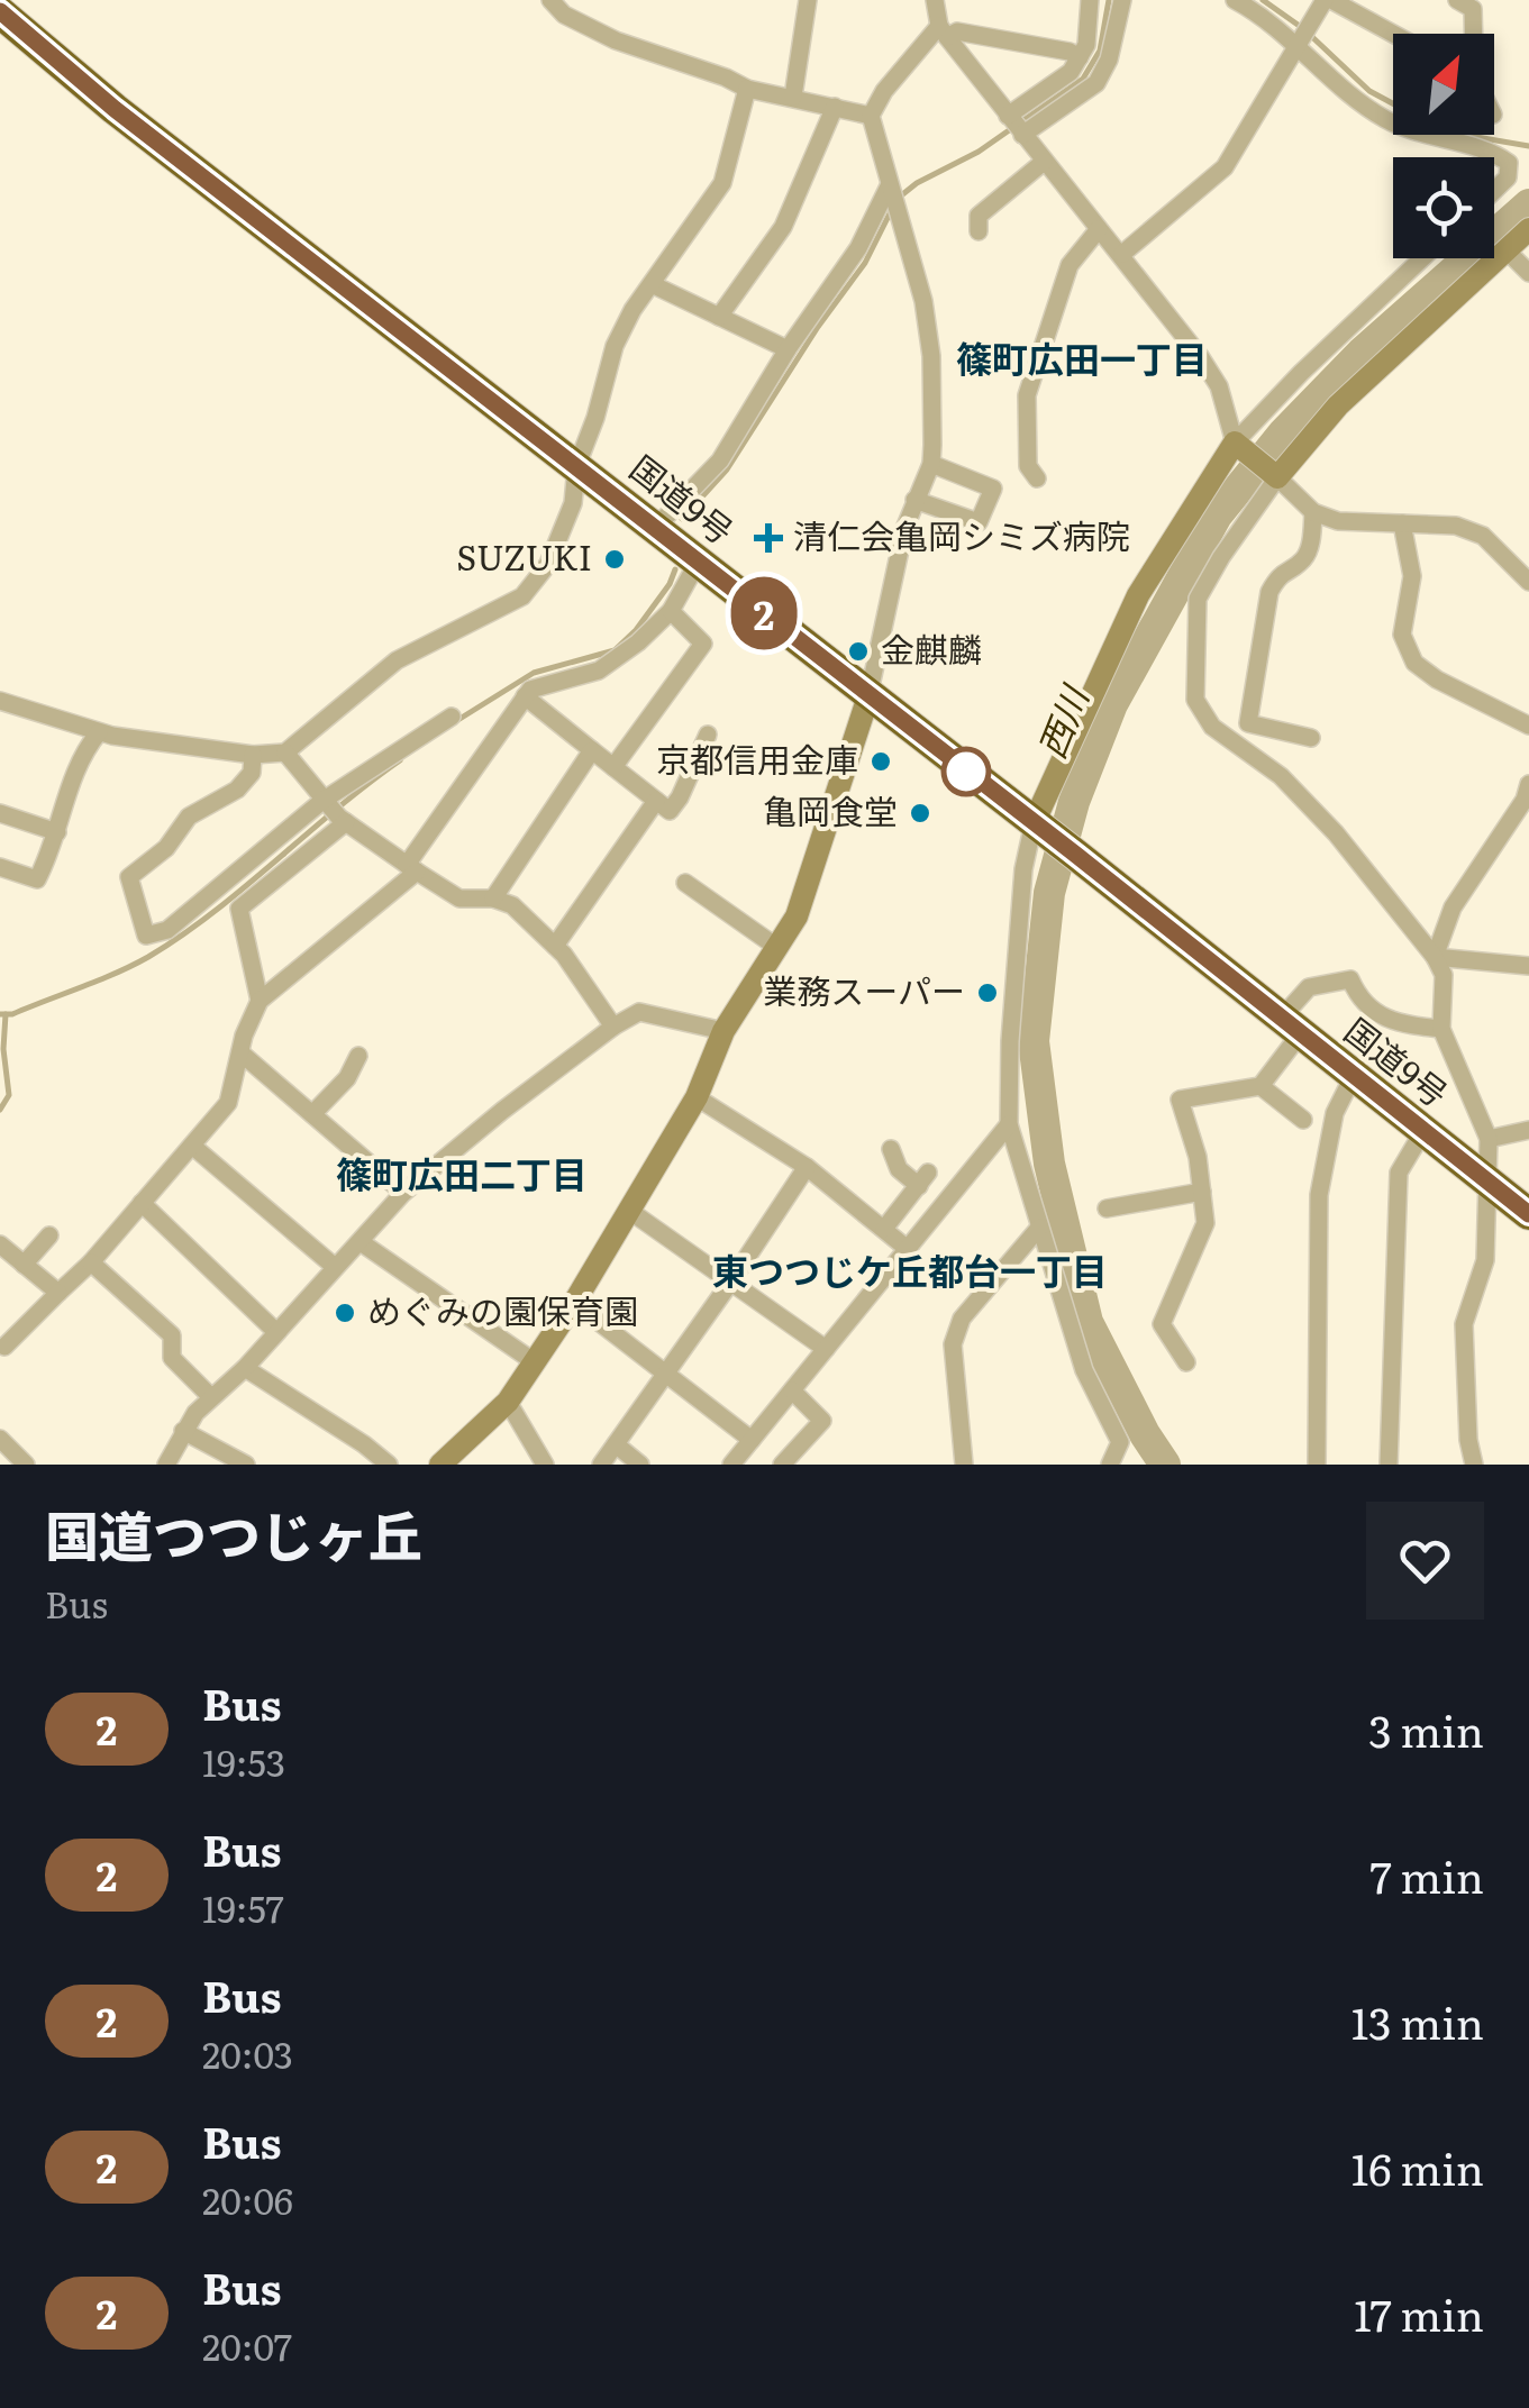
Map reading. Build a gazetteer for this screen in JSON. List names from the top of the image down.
{
  "streets": {
    "highway": ["国道9号"]
  },
  "districts": ["篠町広田一丁目", "篠町広田二丁目", "東つつじケ丘都台一丁目"],
  "water": ["西川"],
  "places": {
    "health": ["清仁会亀岡シミズ病院"],
    "other": [
      "SUZUKI",
      "金麒麟",
      "京都信用金庫",
      "亀岡食堂",
      "業務スーパー",
      "めぐみの園保育園"
    ]
  },
  "lines": ["bus line 2"],
  "north": "top right",
  "page": {
    "on_map": "2",
    "heading": ["国道つつじヶ丘", "Bus"],
    "list": [
      {
        "mark": "2",
        "name": "Bus",
        "note": "19:53",
        "value": "3 min"
      },
      {
        "mark": "2",
        "name": "Bus",
        "note": "19:57",
        "value": "7 min"
      },
      {
        "mark": "2",
        "name": "Bus",
        "note": "20:03",
        "value": "13 min"
      },
      {
        "mark": "2",
        "name": "Bus",
        "note": "20:06",
        "value": "16 min"
      },
      {
        "mark": "2",
        "name": "Bus",
        "note": "20:07",
        "value": "17 min"
      }
    ]
  }
}
